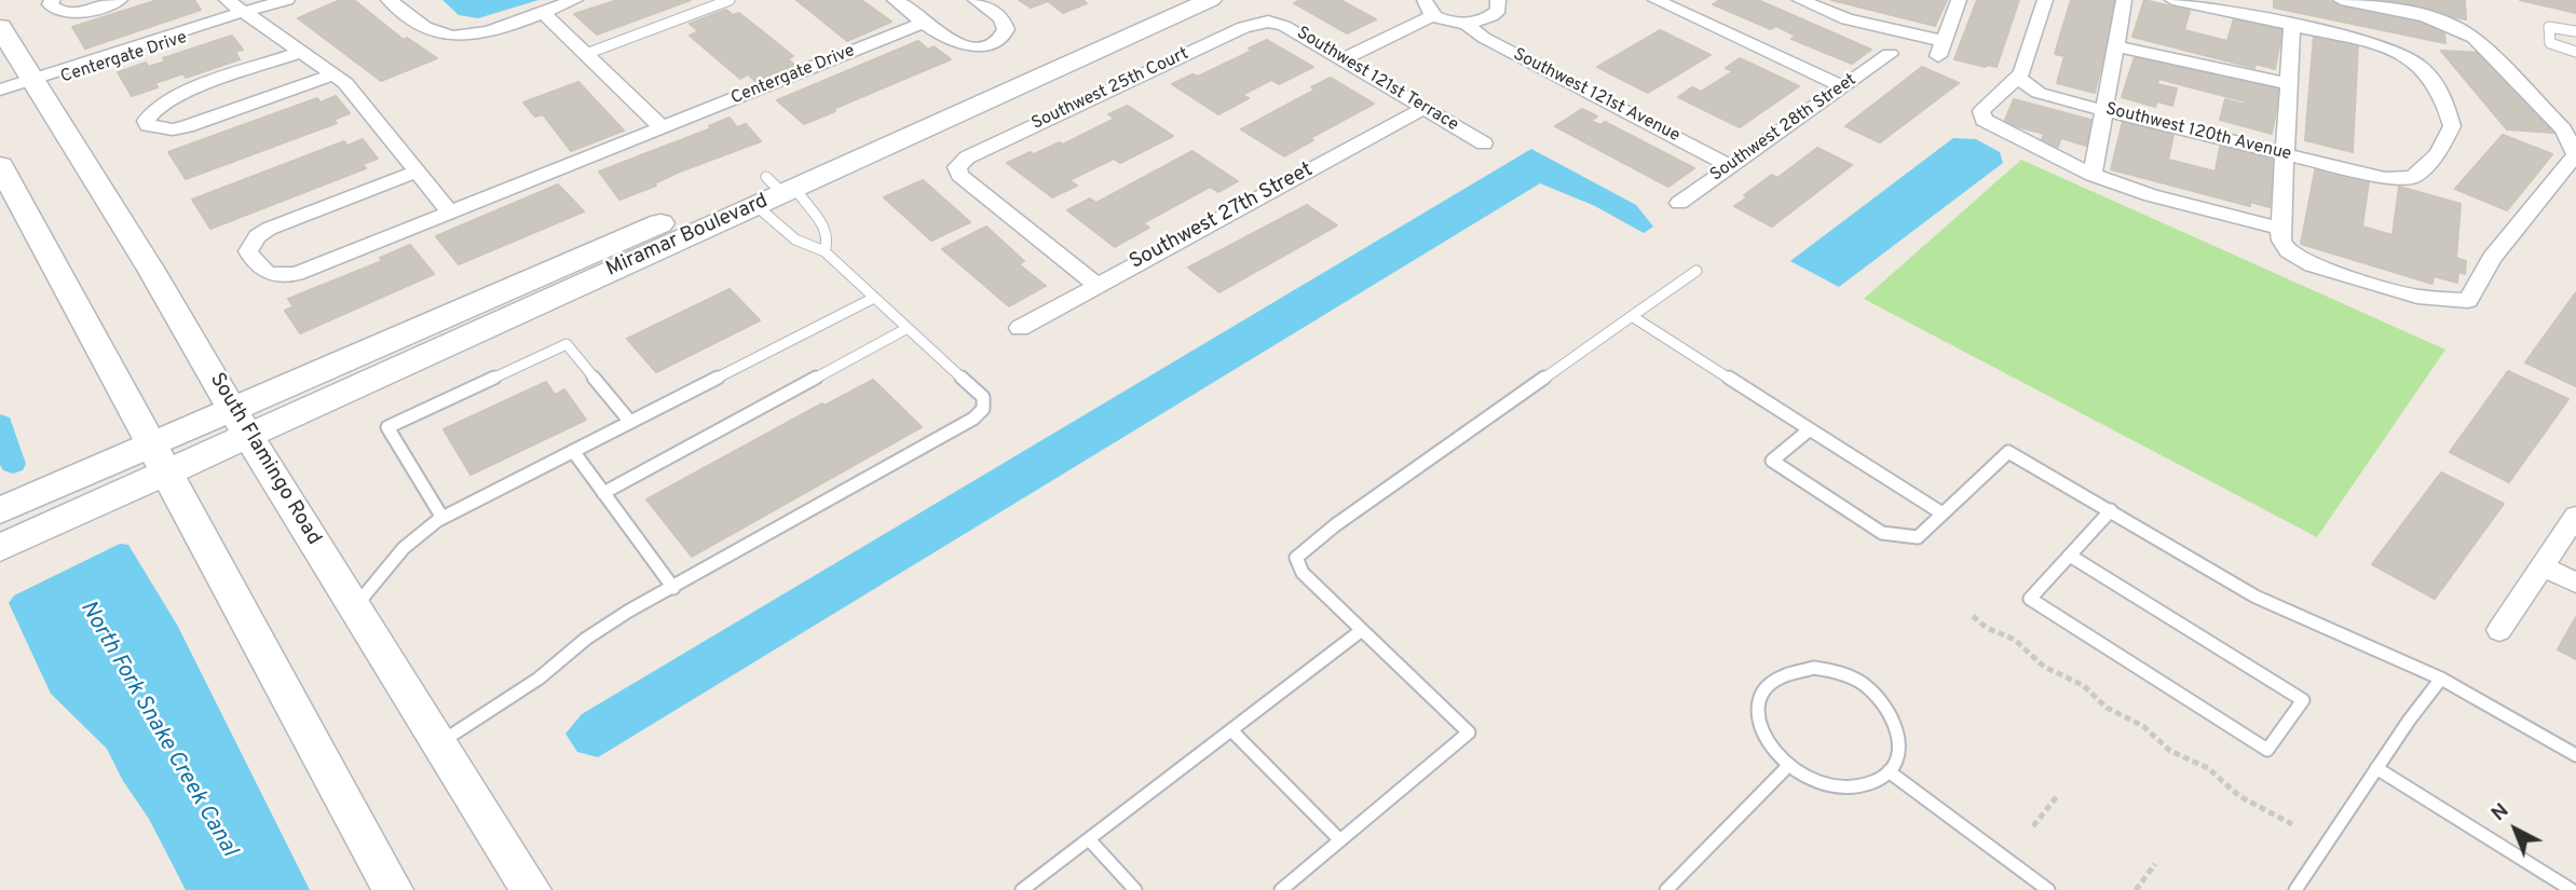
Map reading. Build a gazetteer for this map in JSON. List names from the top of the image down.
{
  "streets": {
    "main road": ["Miramar Boulevard", "South Flamingo Road"],
    "street": [
      "Centergate Drive",
      "Southwest 121st Terrace",
      "Southwest 25th Court",
      "Southwest 121st Avenue",
      "Southwest 28th Street",
      "Southwest 120th Avenue",
      "Southwest 27th Street"
    ]
  },
  "crossings": [
    ["Centergate Drive", "South Flamingo Road"],
    ["Southwest 121st Terrace", "Southwest 25th Court"],
    ["Southwest 121st Terrace", "Southwest 27th Street"],
    ["Southwest 25th Court", "Southwest 27th Street"],
    ["Southwest 121st Avenue", "Southwest 28th Street"],
    ["Miramar Boulevard", "South Flamingo Road"]
  ],
  "water": ["North Fork Snake Creek Canal"],
  "north": "top left"
}
